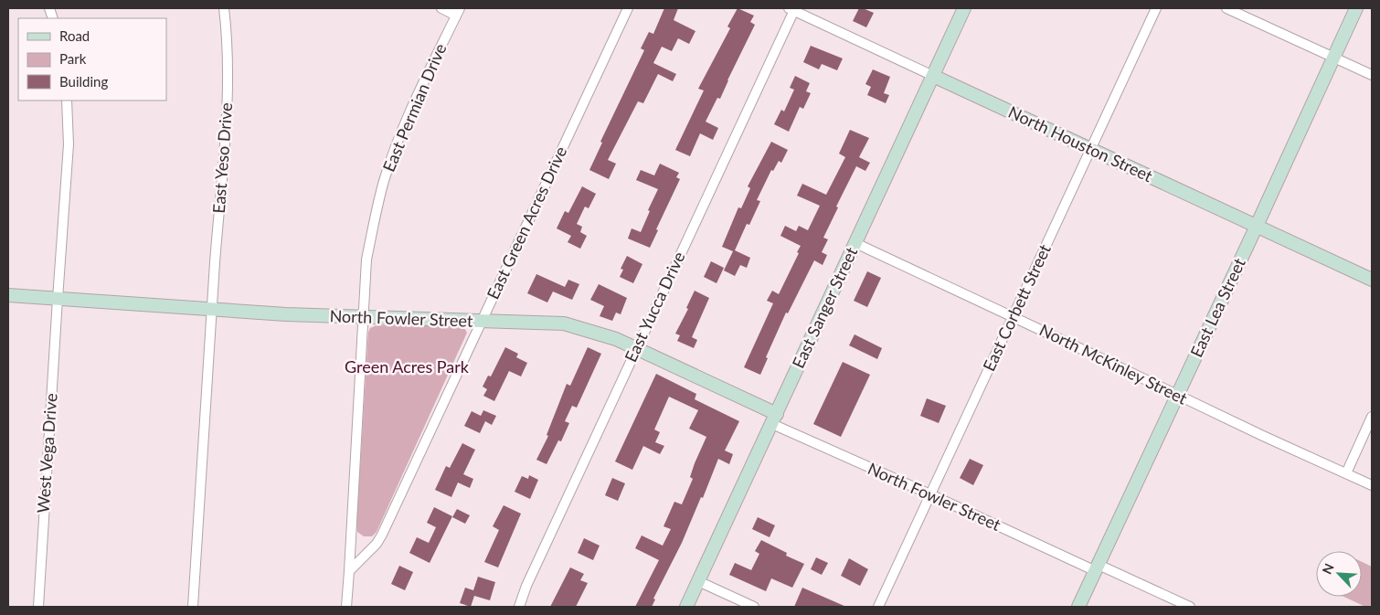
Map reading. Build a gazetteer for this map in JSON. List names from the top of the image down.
{
  "streets": {
    "street": [
      "East Permian Drive",
      "North Houston Street",
      "East Yeso Drive",
      "East Green Acres Drive",
      "East Yucca Drive",
      "East Sanger Street",
      "East Corbett Street",
      "East Lea Street",
      "North Fowler Street",
      "North McKinley Street",
      "West Vega Drive"
    ]
  },
  "crossings": [
    ["East Permian Drive", "East Green Acres Drive"],
    ["East Permian Drive", "North Fowler Street"],
    ["North Houston Street", "East Yucca Drive"],
    ["North Houston Street", "East Sanger Street"],
    ["North Houston Street", "East Corbett Street"],
    ["North Houston Street", "East Lea Street"],
    ["East Yeso Drive", "North Fowler Street"],
    ["East Green Acres Drive", "North Fowler Street"],
    ["East Yucca Drive", "North Fowler Street"],
    ["East Sanger Street", "North Fowler Street"],
    ["East Sanger Street", "North McKinley Street"],
    ["East Corbett Street", "North Fowler Street"],
    ["East Corbett Street", "North McKinley Street"],
    ["East Lea Street", "North Fowler Street"],
    ["East Lea Street", "North McKinley Street"],
    ["North Fowler Street", "West Vega Drive"]
  ],
  "parks": ["Green Acres Park"],
  "legend": ["Road", "Park", "Building"],
  "north": "top left"
}
